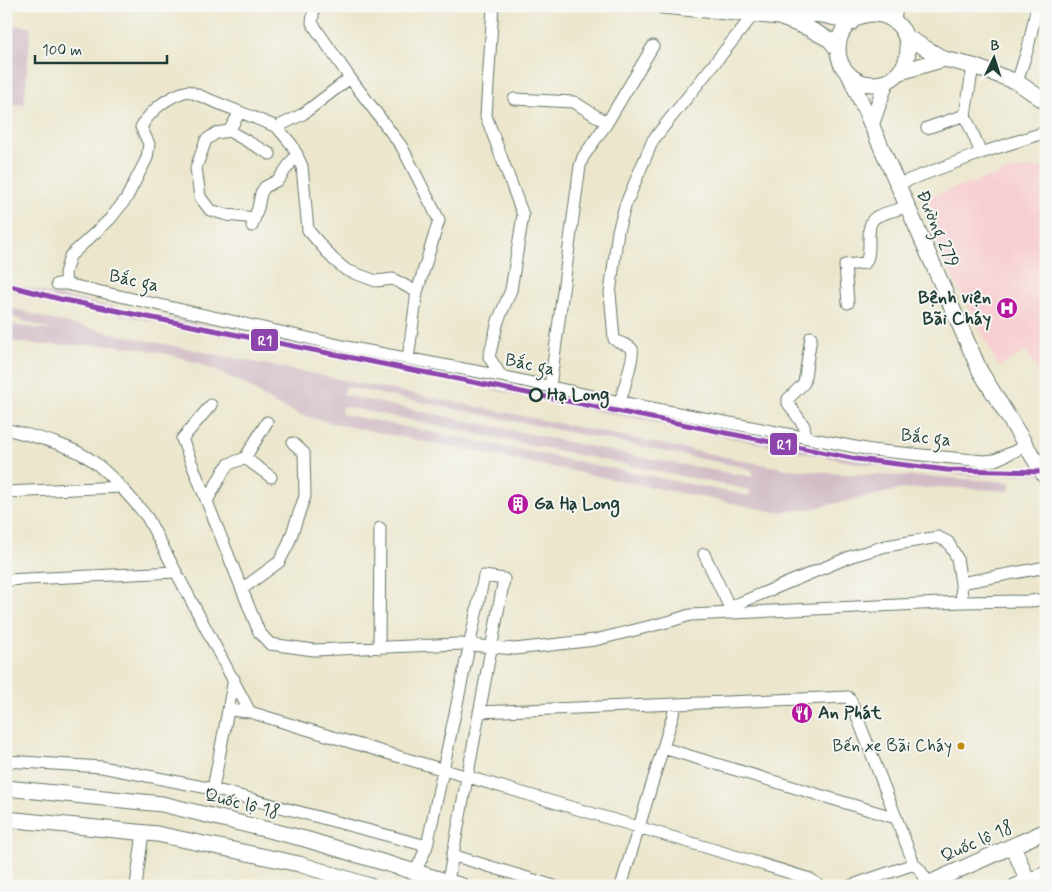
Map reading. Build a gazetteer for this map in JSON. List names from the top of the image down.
{
  "streets": {
    "main road": ["Đường 279", "Quốc lộ 18"],
    "street": ["Bắc ga"]
  },
  "crossings": [
    ["Đường 279", "Bắc ga"]
  ],
  "places": {
    "hospital": ["Bệnh viện Bãi Cháy"],
    "other": ["Hạ Long", "Bến xe Bãi Cháy"],
    "building": ["Ga Hạ Long"],
    "restaurant": ["An Phát"]
  },
  "lines": ["transit line R1"],
  "scale_bar": "100 m",
  "north": "top"
}
